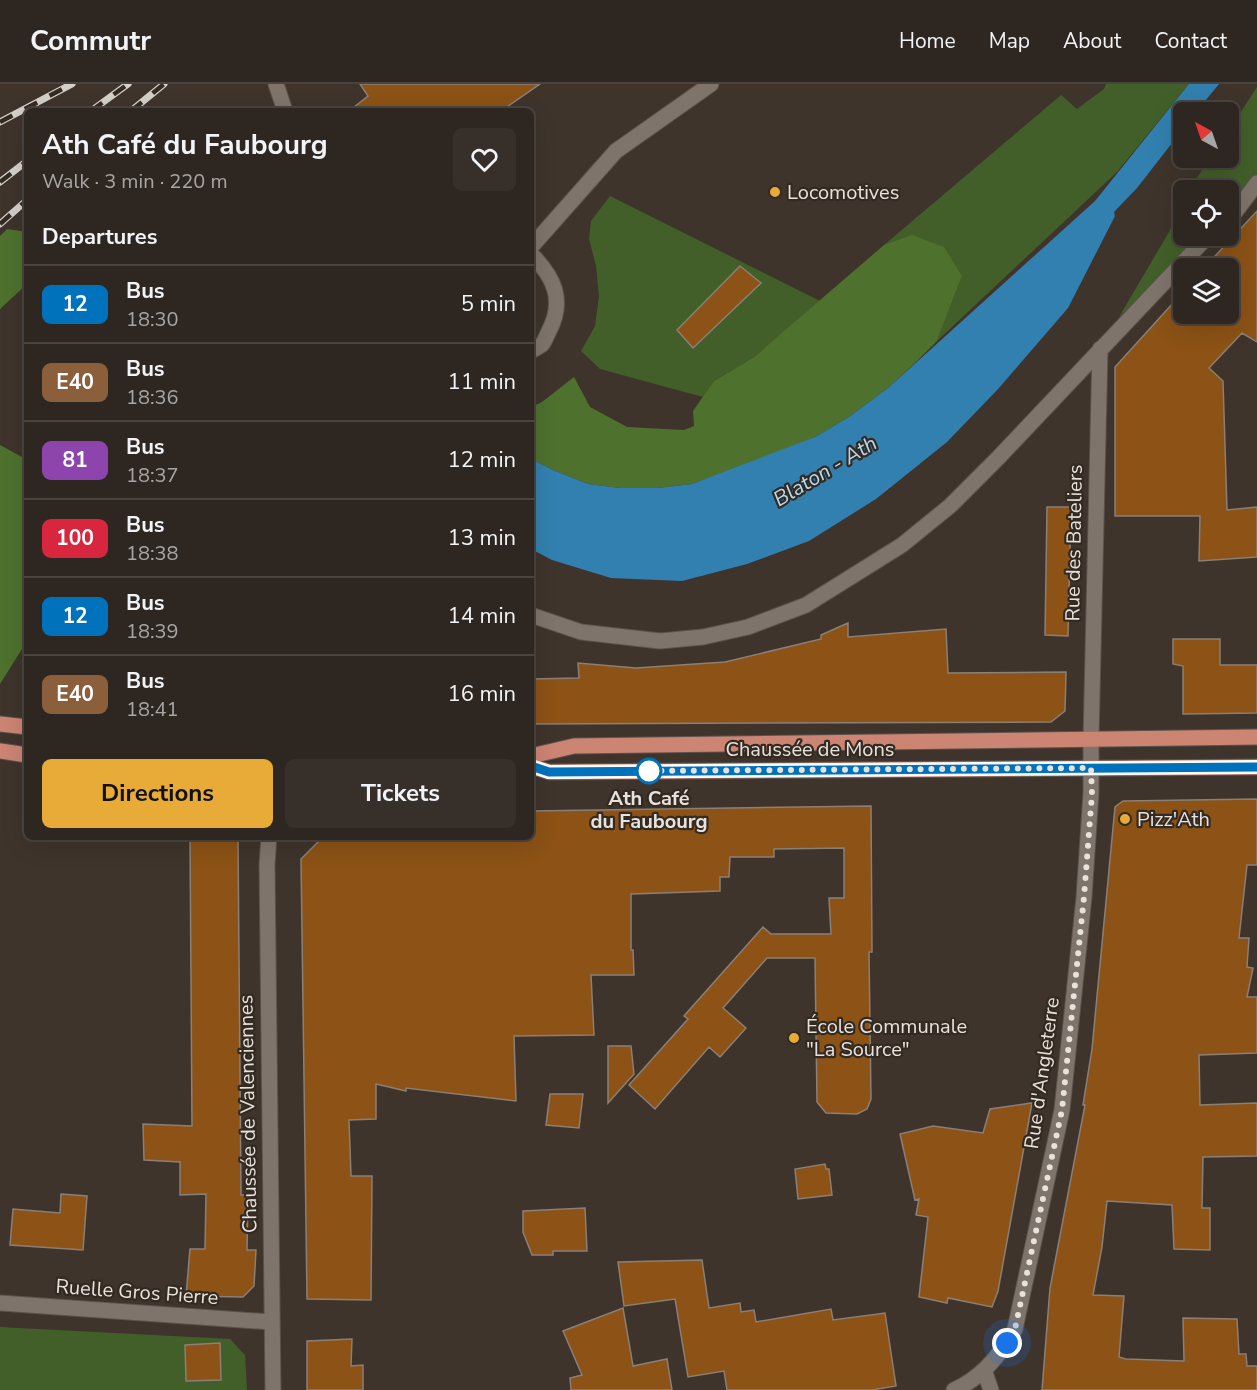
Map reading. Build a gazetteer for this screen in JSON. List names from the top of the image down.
{
  "streets": {
    "main road": ["Chaussée de Mons"],
    "street": [
      "Rue des Bateliers",
      "Rue d'Angleterre",
      "Chaussée de Valenciennes",
      "Ruelle Gros Pierre"
    ]
  },
  "crossings": [
    ["Rue des Bateliers", "Chaussée de Mons"],
    ["Chaussée de Mons", "Rue d'Angleterre"],
    ["Chaussée de Valenciennes", "Ruelle Gros Pierre"]
  ],
  "water": ["Blaton - Ath"],
  "places": [
    "Locomotives",
    "Ath Café du Faubourg",
    "Pizz'Ath",
    "École Communale \"La Source\""
  ],
  "lines": ["bus line 12"],
  "north": "top left",
  "page": {
    "header": "Commutr",
    "nav": [
      "Home",
      "Map",
      "About",
      "Contact"
    ],
    "heading": [
      ["Ath Café du Faubourg", "Walk · 3 min · 220 m"],
      "Departures"
    ],
    "list": [
      {
        "mark": "12",
        "name": "Bus",
        "note": "18:30",
        "value": "5 min"
      },
      {
        "mark": "E40",
        "name": "Bus",
        "note": "18:36",
        "value": "11 min"
      },
      {
        "mark": "81",
        "name": "Bus",
        "note": "18:37",
        "value": "12 min"
      },
      {
        "mark": "100",
        "name": "Bus",
        "note": "18:38",
        "value": "13 min"
      },
      {
        "mark": "12",
        "name": "Bus",
        "note": "18:39",
        "value": "14 min"
      },
      {
        "mark": "E40",
        "name": "Bus",
        "note": "18:41",
        "value": "16 min"
      }
    ],
    "buttons": ["Directions", "Tickets"]
  }
}
